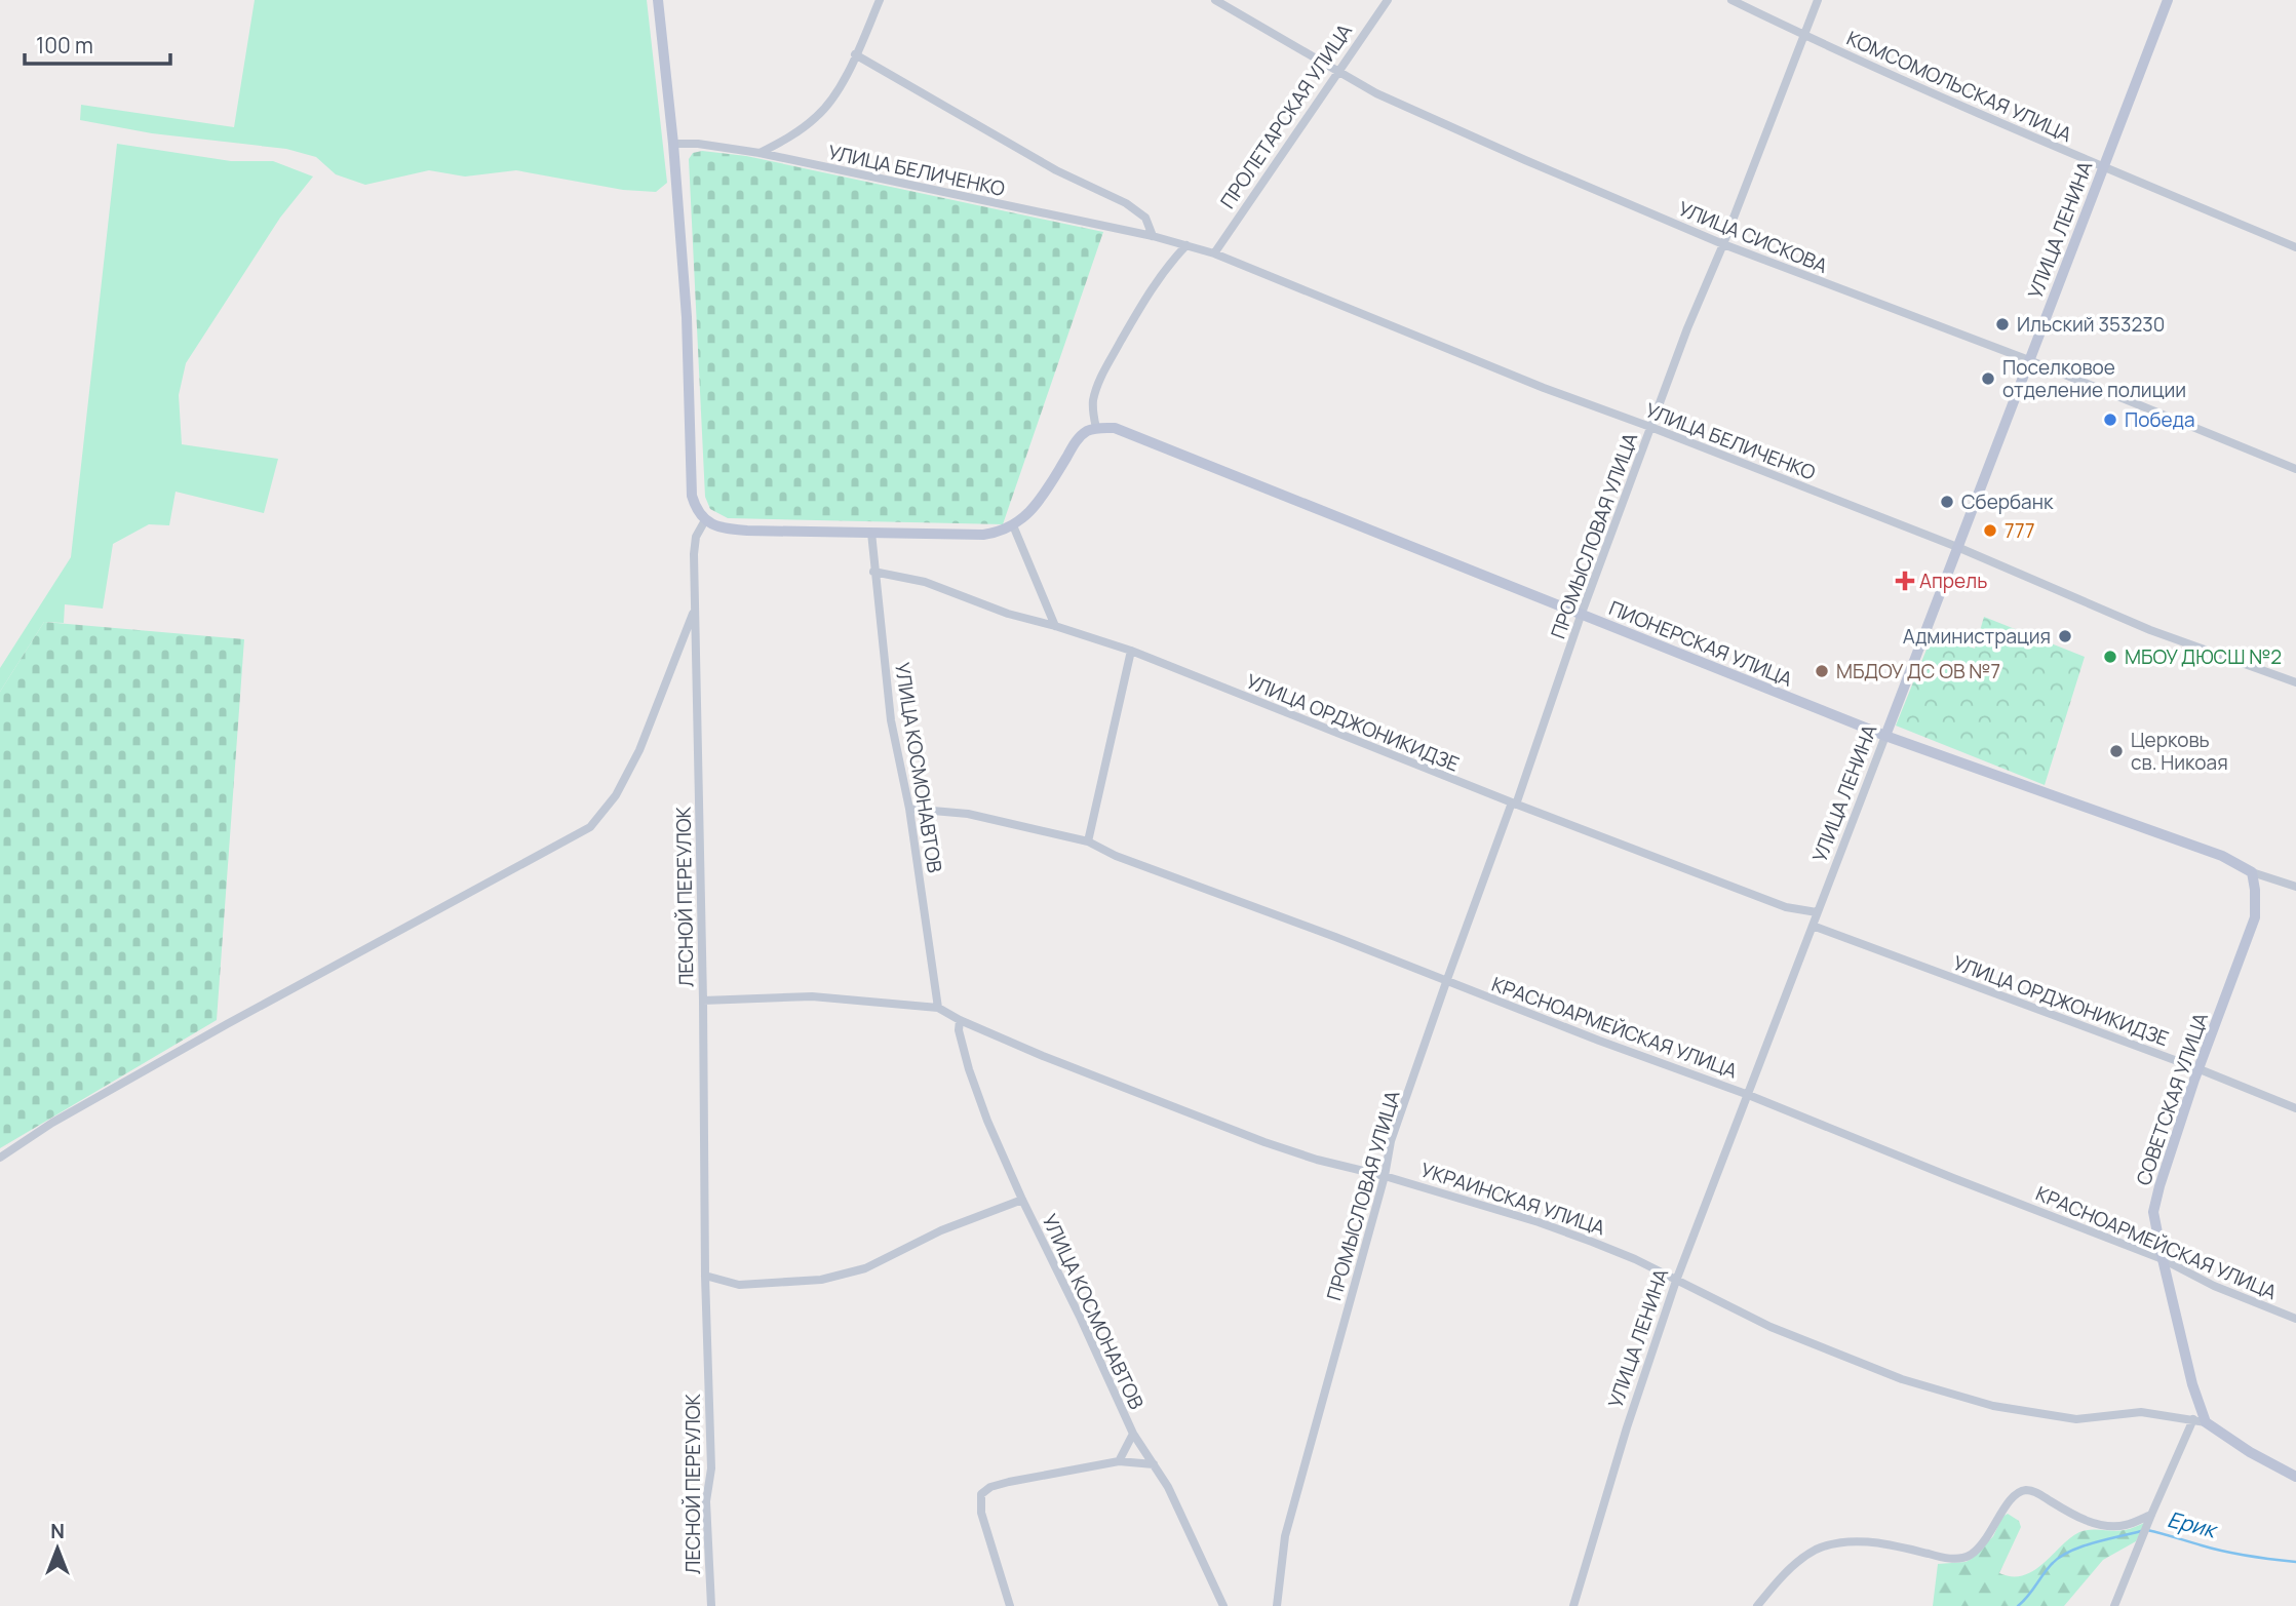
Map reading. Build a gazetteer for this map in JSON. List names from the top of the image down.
{
  "streets": {
    "street": [
      "КОМСОМОЛЬСКАЯ УЛИЦА",
      "ПРОЛЕТАРСКАЯ УЛИЦА",
      "УЛИЦА БЕЛИЧЕНКО",
      "УЛИЦА ЛЕНИНА",
      "УЛИЦА СИСКОВА",
      "ПРОМЫСЛОВАЯ УЛИЦА",
      "ПИОНЕРСКАЯ УЛИЦА",
      "УЛИЦА ОРДЖОНИКИДЗЕ",
      "УЛИЦА КОСМОНАВТОВ",
      "ЛЕСНОЙ ПЕРЕУЛОК",
      "КРАСНОАРМЕЙСКАЯ УЛИЦА",
      "СОВЕТСКАЯ УЛИЦА",
      "УКРАИНСКАЯ УЛИЦА"
    ]
  },
  "crossings": [
    ["КОМСОМОЛЬСКАЯ УЛИЦА", "УЛИЦА ЛЕНИНА"],
    ["КОМСОМОЛЬСКАЯ УЛИЦА", "ПРОМЫСЛОВАЯ УЛИЦА"],
    ["ПРОЛЕТАРСКАЯ УЛИЦА", "УЛИЦА БЕЛИЧЕНКО"],
    ["ПРОЛЕТАРСКАЯ УЛИЦА", "УЛИЦА СИСКОВА"],
    ["УЛИЦА БЕЛИЧЕНКО", "УЛИЦА ЛЕНИНА"],
    ["УЛИЦА БЕЛИЧЕНКО", "ПРОМЫСЛОВАЯ УЛИЦА"],
    ["УЛИЦА ЛЕНИНА", "УЛИЦА СИСКОВА"],
    ["УЛИЦА ЛЕНИНА", "ПИОНЕРСКАЯ УЛИЦА"],
    ["УЛИЦА ЛЕНИНА", "УЛИЦА ОРДЖОНИКИДЗЕ"],
    ["УЛИЦА ЛЕНИНА", "КРАСНОАРМЕЙСКАЯ УЛИЦА"],
    ["УЛИЦА ЛЕНИНА", "УКРАИНСКАЯ УЛИЦА"],
    ["УЛИЦА СИСКОВА", "ПРОМЫСЛОВАЯ УЛИЦА"],
    ["ПРОМЫСЛОВАЯ УЛИЦА", "ПИОНЕРСКАЯ УЛИЦА"],
    ["ПРОМЫСЛОВАЯ УЛИЦА", "УЛИЦА ОРДЖОНИКИДЗЕ"],
    ["ПРОМЫСЛОВАЯ УЛИЦА", "КРАСНОАРМЕЙСКАЯ УЛИЦА"],
    ["ПРОМЫСЛОВАЯ УЛИЦА", "УКРАИНСКАЯ УЛИЦА"],
    ["ПИОНЕРСКАЯ УЛИЦА", "СОВЕТСКАЯ УЛИЦА"],
    ["УЛИЦА ОРДЖОНИКИДЗЕ", "УЛИЦА КОСМОНАВТОВ"],
    ["УЛИЦА ОРДЖОНИКИДЗЕ", "СОВЕТСКАЯ УЛИЦА"],
    ["УЛИЦА КОСМОНАВТОВ", "КРАСНОАРМЕЙСКАЯ УЛИЦА"],
    ["УЛИЦА КОСМОНАВТОВ", "УКРАИНСКАЯ УЛИЦА"],
    ["ЛЕСНОЙ ПЕРЕУЛОК", "УКРАИНСКАЯ УЛИЦА"],
    ["КРАСНОАРМЕЙСКАЯ УЛИЦА", "СОВЕТСКАЯ УЛИЦА"],
    ["СОВЕТСКАЯ УЛИЦА", "УКРАИНСКАЯ УЛИЦА"]
  ],
  "water": ["Ерик"],
  "places": {
    "other": [
      "Ильский 353230",
      "Поселковое отделение полиции",
      "Победа",
      "Сбербанк",
      "777",
      "Администрация",
      "МБОУ ДЮСШ №2",
      "МБДОУ ДС ОВ №7",
      "Церковь св. Никоая"
    ],
    "health": ["Апрель"]
  },
  "scale_bar": "100 m",
  "north": "top"
}
